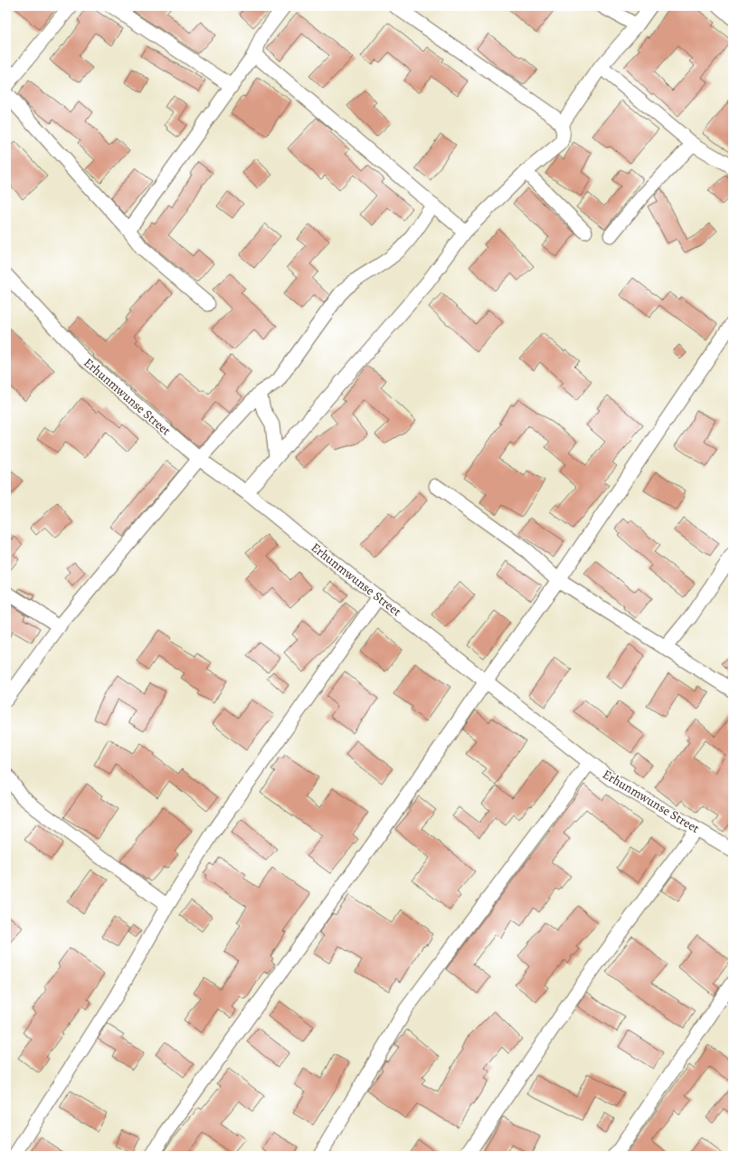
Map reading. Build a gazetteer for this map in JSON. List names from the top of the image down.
{
  "streets": {
    "street": ["Erhunmwunse Street"]
  }
}
